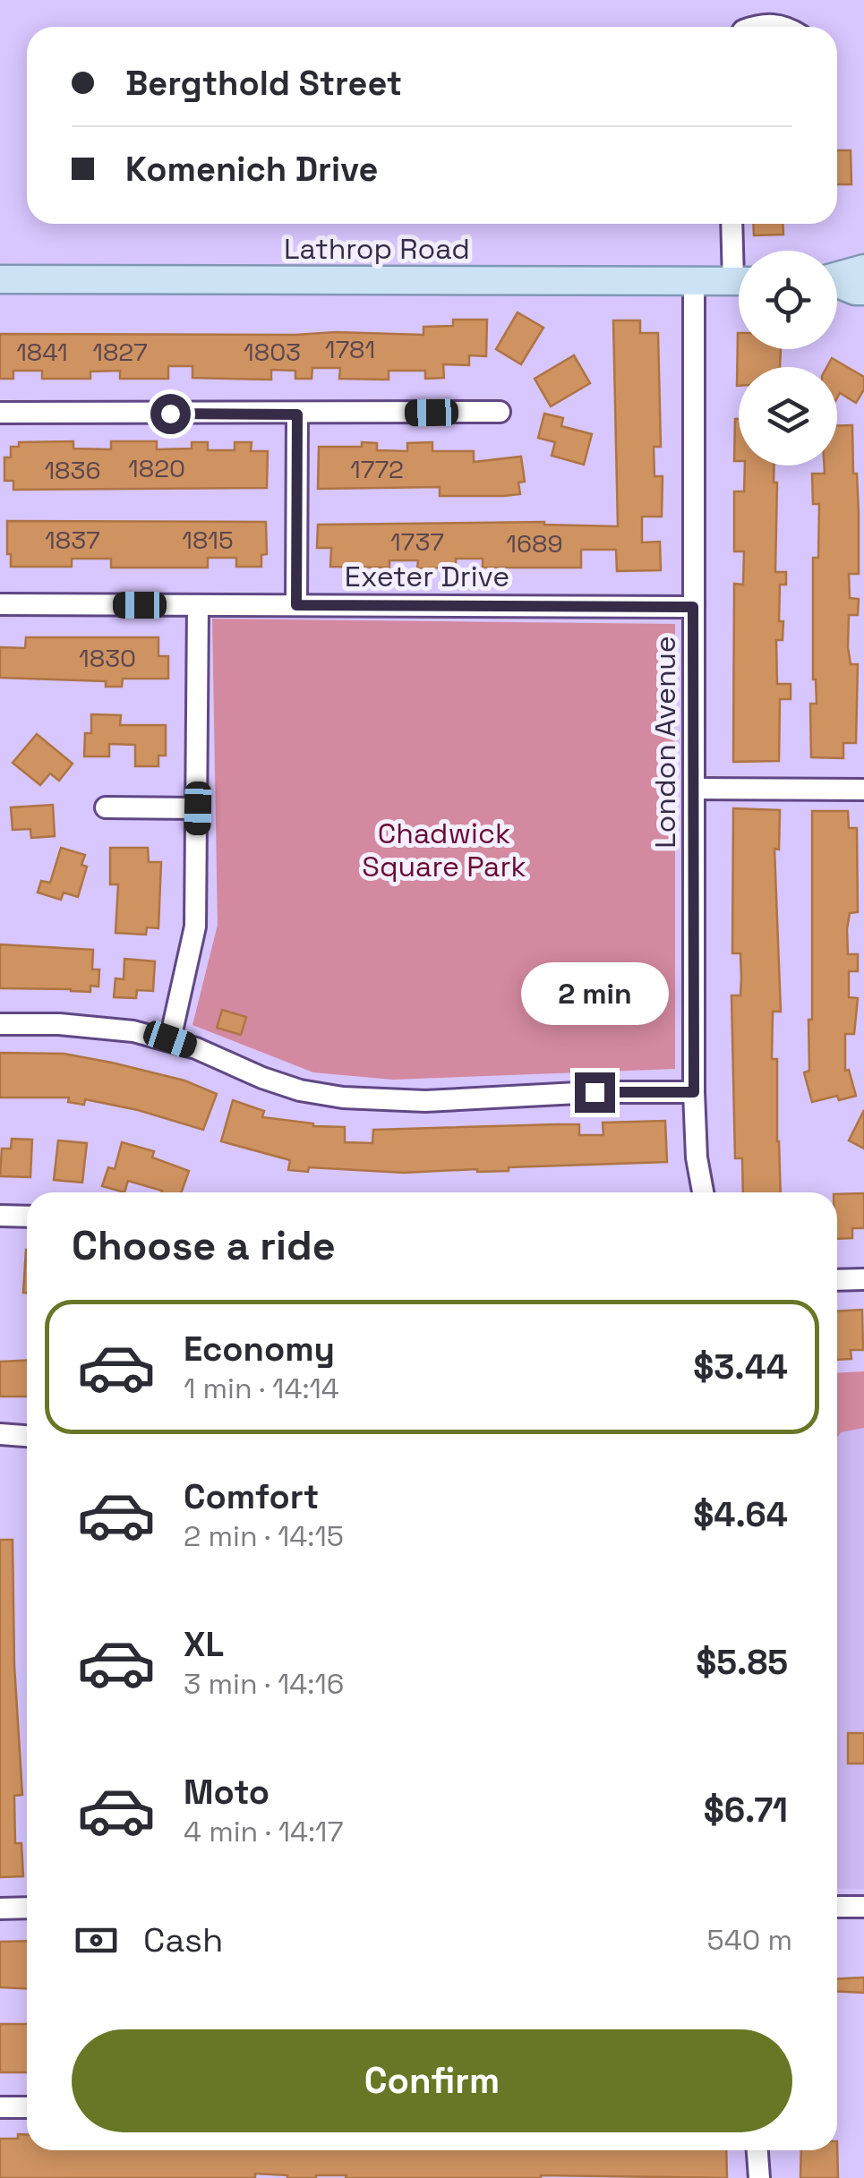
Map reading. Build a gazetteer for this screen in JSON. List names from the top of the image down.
{
  "streets": {
    "main road": ["Lathrop Road"],
    "street": ["Exeter Drive", "London Avenue"]
  },
  "crossings": [
    ["Lathrop Road", "London Avenue"],
    ["Exeter Drive", "London Avenue"]
  ],
  "parks": ["Chadwick Square Park"],
  "house_numbers": [
    "1781",
    "1841",
    "1827",
    "1803",
    "1820",
    "1772",
    "1836",
    "1837",
    "1815",
    "1737",
    "1689",
    "1830"
  ],
  "page": {
    "banner": ["Bergthold Street", "Komenich Drive"],
    "bubble": "2 min",
    "heading": "Choose a ride",
    "list": [
      {
        "name": "Economy",
        "note": "1 min · 14:14",
        "value": "$3.44"
      },
      {
        "name": "Comfort",
        "note": "2 min · 14:15",
        "value": "$4.64"
      },
      {
        "name": "XL",
        "note": "3 min · 14:16",
        "value": "$5.85"
      },
      {
        "name": "Moto",
        "note": "4 min · 14:17",
        "value": "$6.71"
      }
    ],
    "pay": ["Cash", "540 m"],
    "buttons": "Confirm"
  }
}
